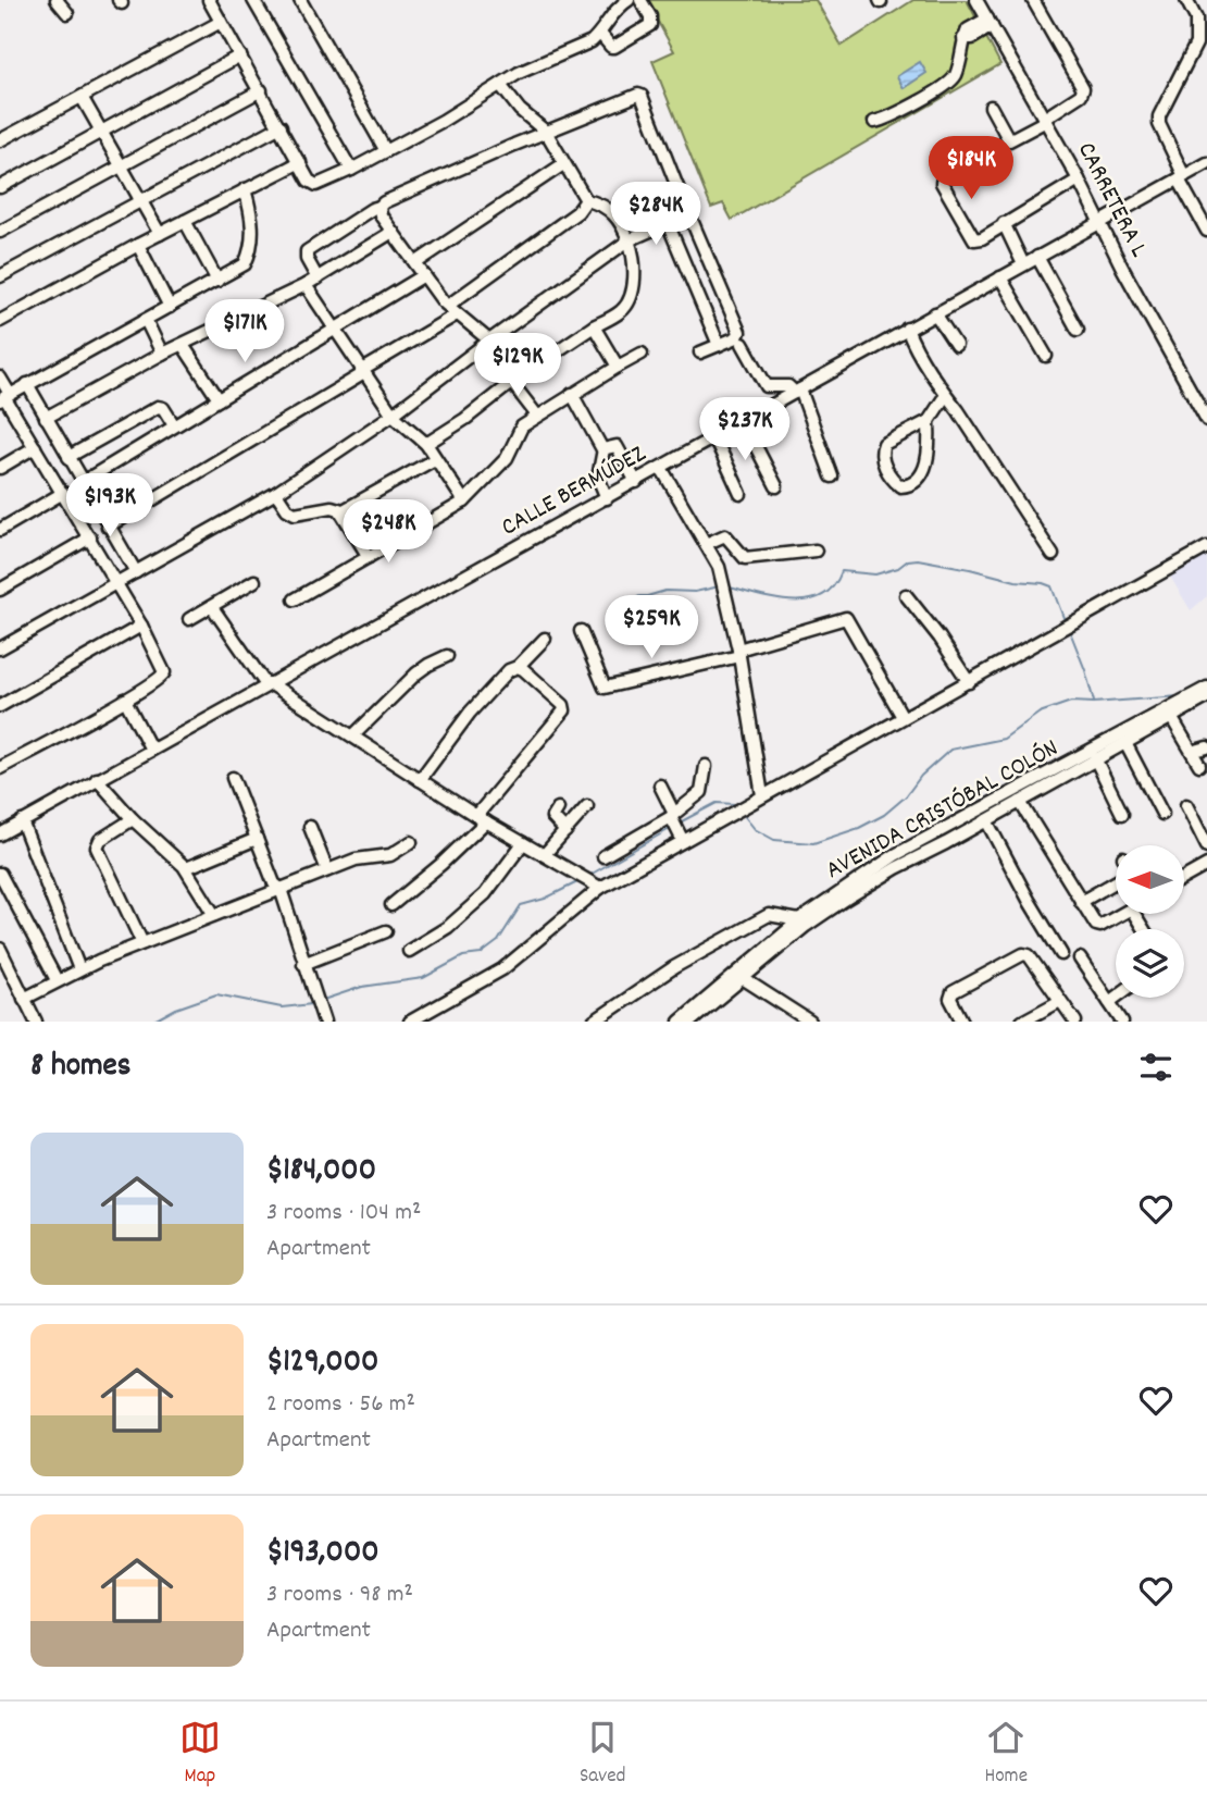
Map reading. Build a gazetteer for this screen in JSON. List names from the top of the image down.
{
  "streets": {
    "street": ["CARRETERA L", "CALLE BERMÚDEZ", "AVENIDA CRISTÓBAL COLÓN"]
  },
  "crossings": [
    ["CARRETERA L", "CALLE BERMÚDEZ"]
  ],
  "north": "left",
  "page": {
    "price": [
      "$184K",
      "$284K",
      "$171K",
      "$129K",
      "$237K",
      "$193K",
      "$248K",
      "$259K"
    ],
    "heading": "8 homes",
    "list": [
      {
        "name": "$184,000",
        "note": "3 rooms · 104 m² · Apartment"
      },
      {
        "name": "$129,000",
        "note": "2 rooms · 56 m² · Apartment"
      },
      {
        "name": "$193,000",
        "note": "3 rooms · 98 m² · Apartment"
      }
    ],
    "tabs": ["Map", "Saved", "Home"]
  }
}
